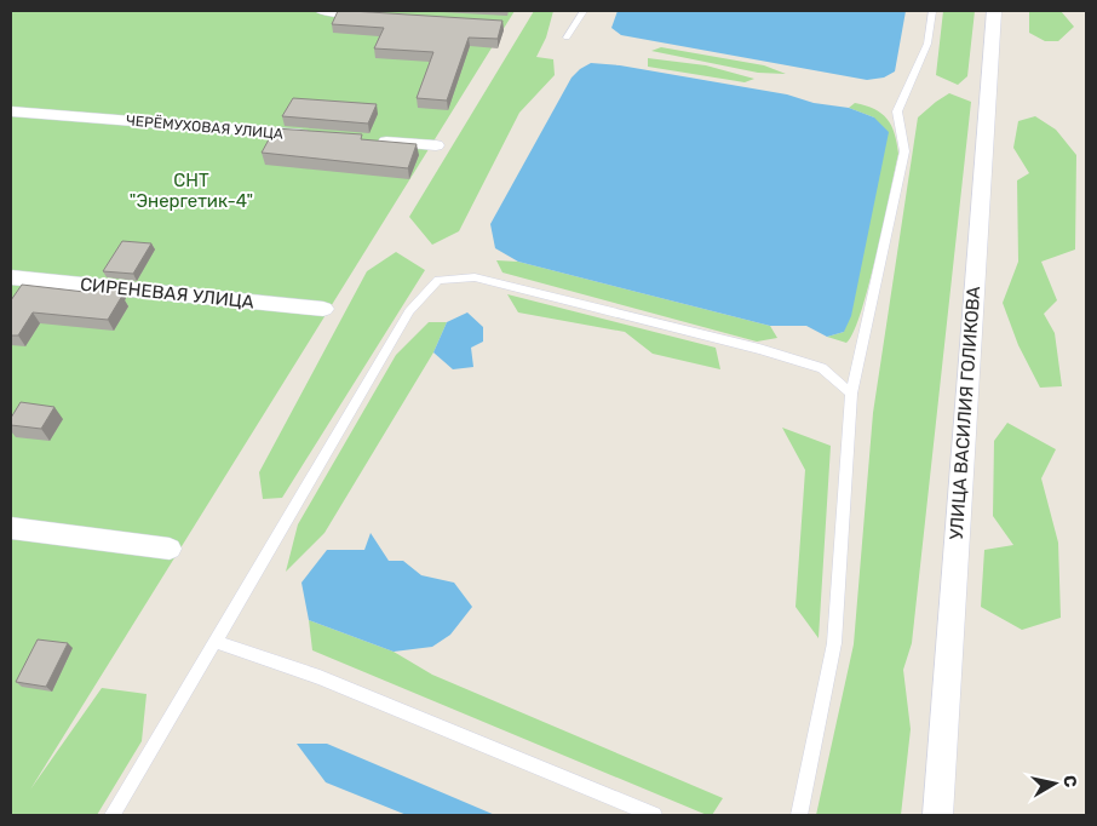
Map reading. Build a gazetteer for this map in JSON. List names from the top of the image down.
{
  "streets": {
    "street": ["ЧЕРЁМУХОВАЯ УЛИЦА", "СИРЕНЕВАЯ УЛИЦА", "УЛИЦА ВАСИЛИЯ ГОЛИКОВА"]
  },
  "parks": ["СНТ \"Энергетик-4\""],
  "north": "right"
}
